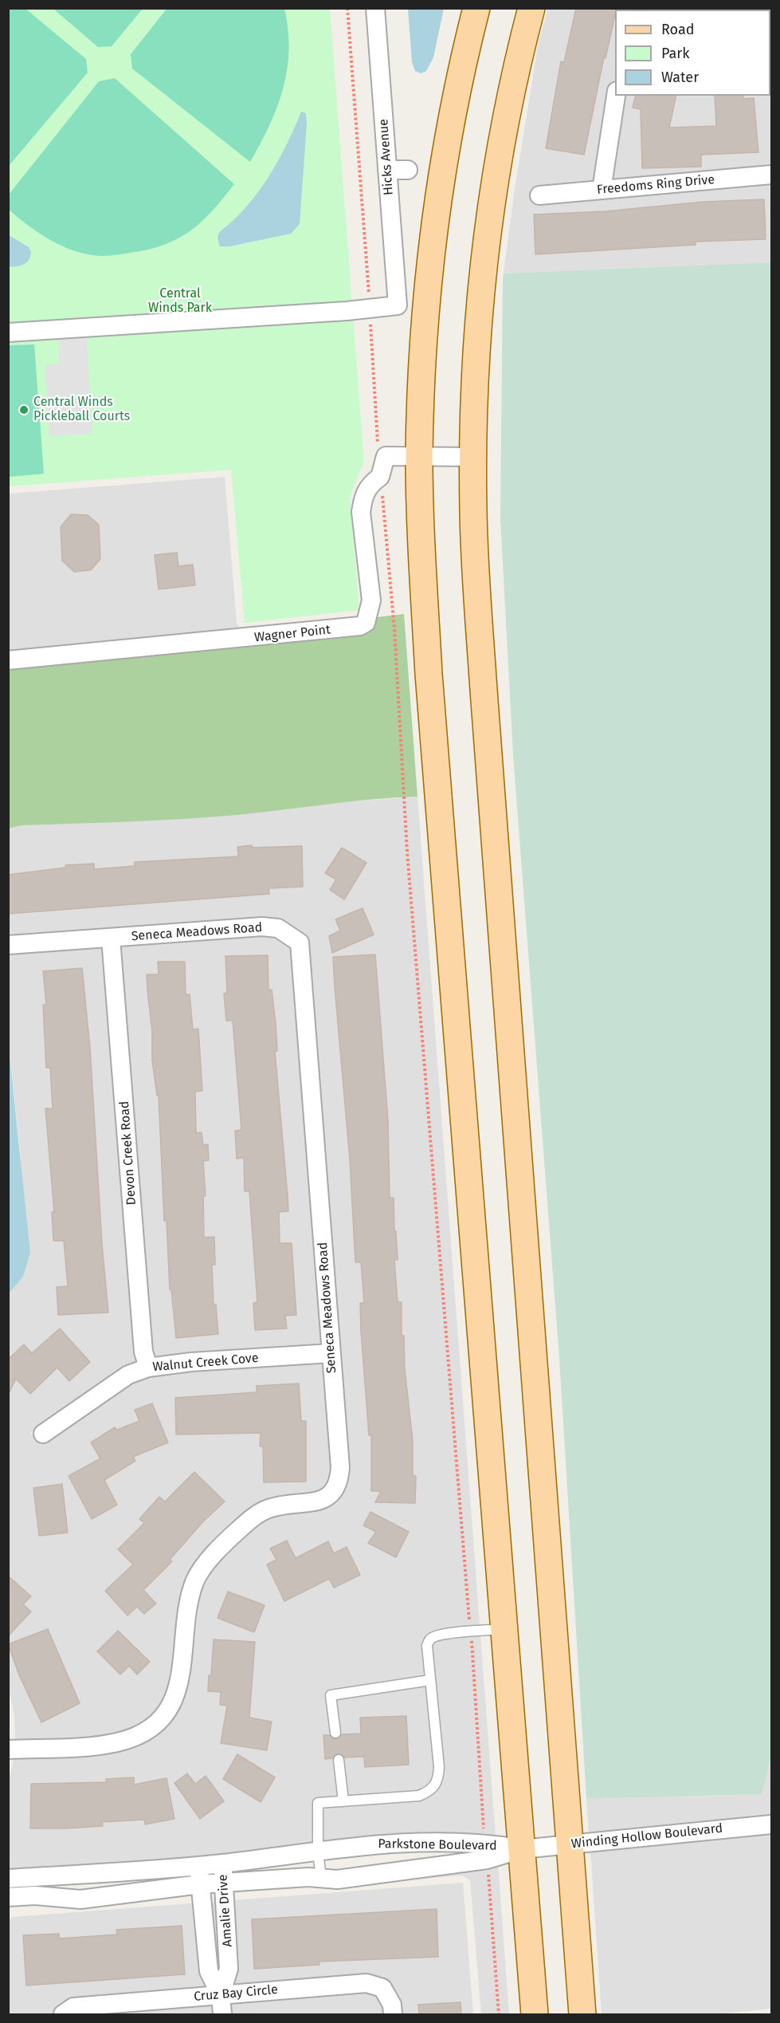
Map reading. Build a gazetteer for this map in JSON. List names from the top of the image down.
{
  "streets": {
    "street": [
      "Hicks Avenue",
      "Freedoms Ring Drive",
      "Wagner Point",
      "Seneca Meadows Road",
      "Devon Creek Road",
      "Walnut Creek Cove",
      "Winding Hollow Boulevard",
      "Parkstone Boulevard",
      "Amalie Drive",
      "Cruz Bay Circle"
    ]
  },
  "crossings": [
    ["Seneca Meadows Road", "Devon Creek Road"],
    ["Seneca Meadows Road", "Walnut Creek Cove"],
    ["Devon Creek Road", "Walnut Creek Cove"],
    ["Winding Hollow Boulevard", "Parkstone Boulevard"],
    ["Parkstone Boulevard", "Amalie Drive"],
    ["Amalie Drive", "Cruz Bay Circle"]
  ],
  "parks": ["Central Winds Park"],
  "places": ["Central Winds Pickleball Courts"],
  "legend": ["Road", "Park", "Water"]
}
